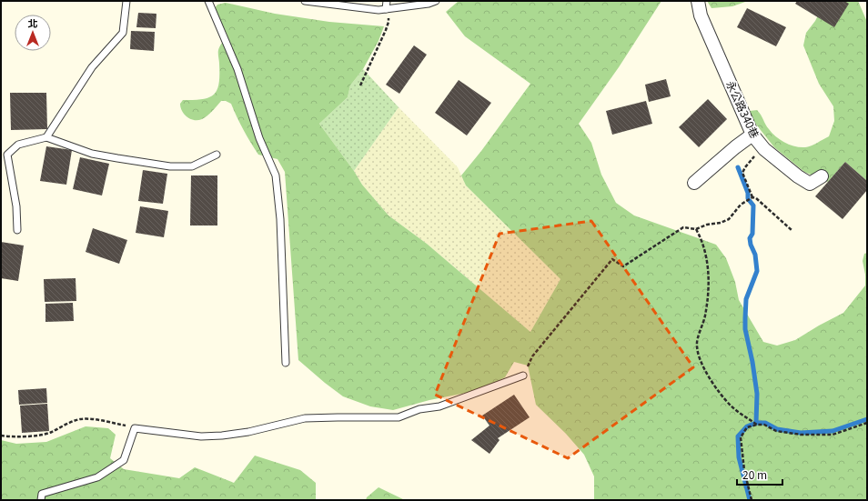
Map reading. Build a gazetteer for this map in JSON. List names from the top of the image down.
{
  "streets": {
    "street": ["永公路340巷"]
  },
  "scale_bar": "20 m",
  "north": "top"
}
